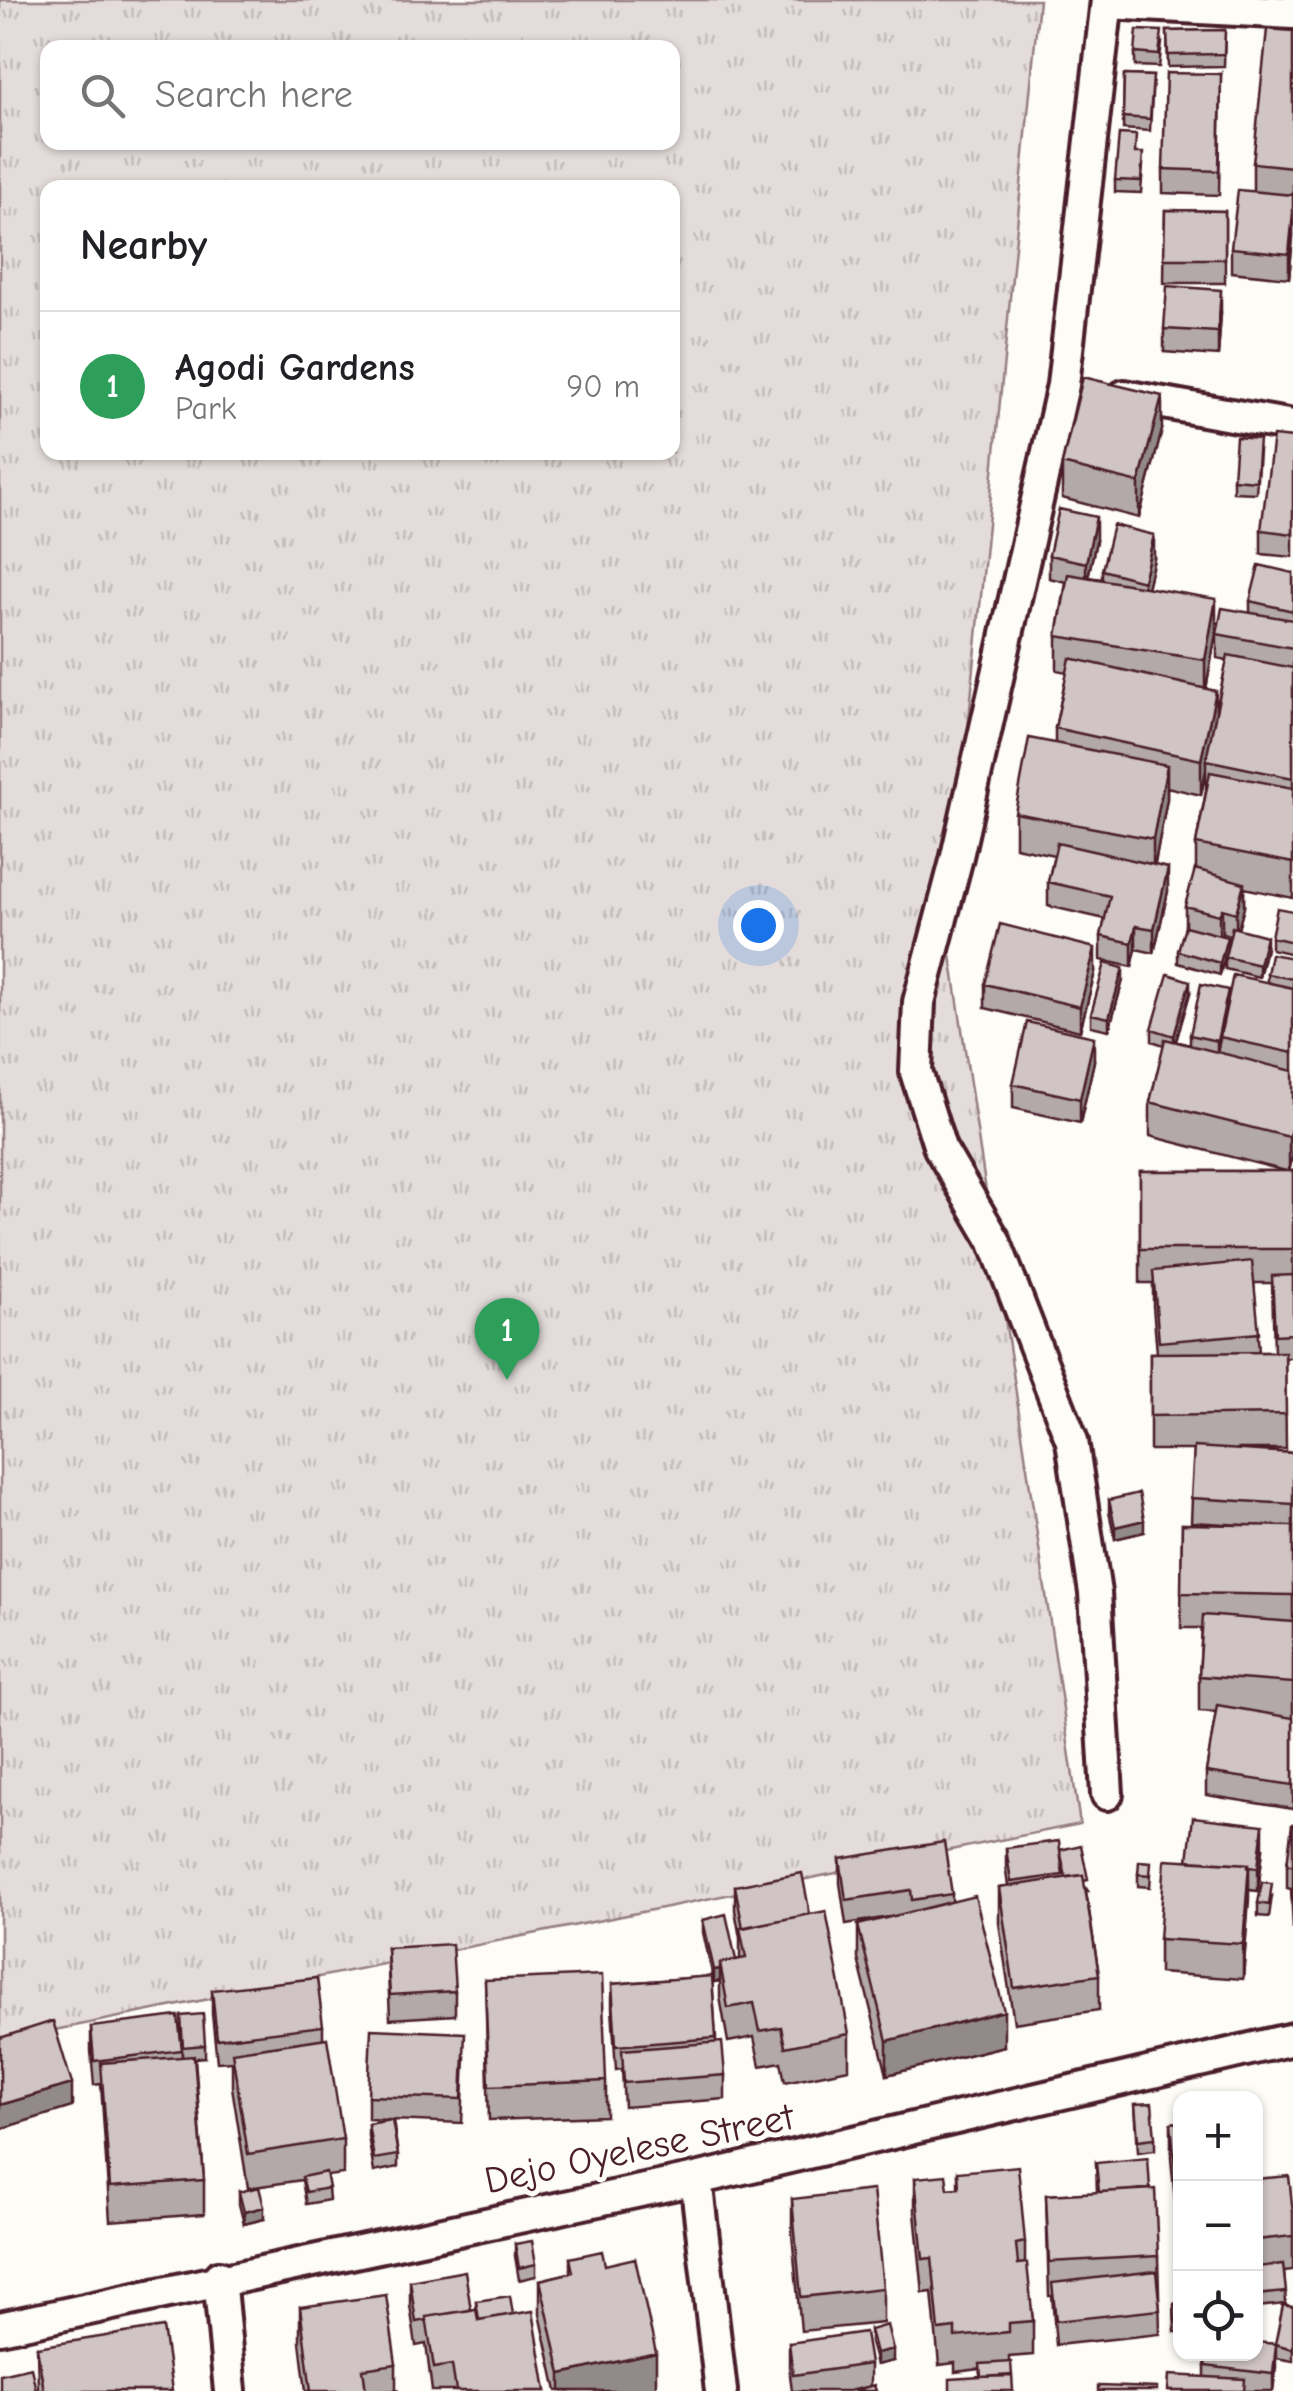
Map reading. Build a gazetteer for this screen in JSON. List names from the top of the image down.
{
  "streets": {
    "street": ["Dejo Oyelese Street"]
  },
  "page": {
    "search": "Search here",
    "heading": "Nearby",
    "list": [
      {
        "mark": "1",
        "name": "Agodi Gardens",
        "note": "Park",
        "value": "90 m"
      }
    ],
    "pins": "1",
    "map_buttons": ["+", "−"]
  }
}
